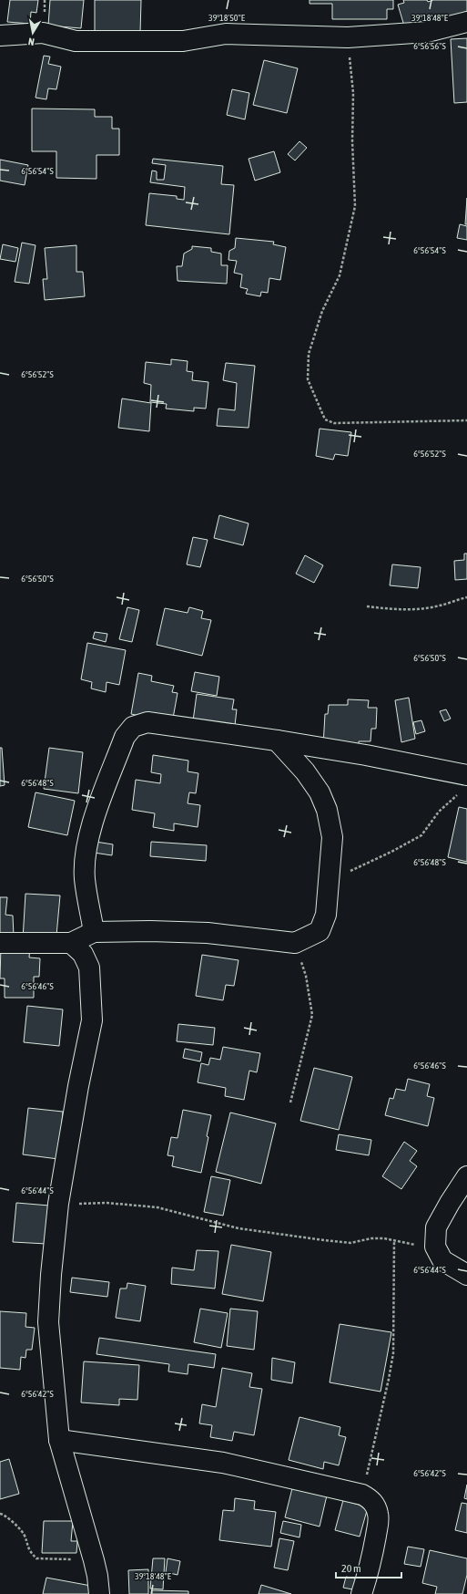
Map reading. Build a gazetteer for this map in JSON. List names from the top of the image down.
{
  "scale_bar": "20 m",
  "north": "bottom",
  "coordinates": [
    "39°18'50\"E",
    "39°18'48\"E",
    "6°56'56\"S",
    "6°56'54\"S",
    "6°56'52\"S",
    "6°56'50\"S",
    "6°56'48\"S",
    "6°56'46\"S",
    "6°56'44\"S",
    "6°56'42\"S"
  ]
}
